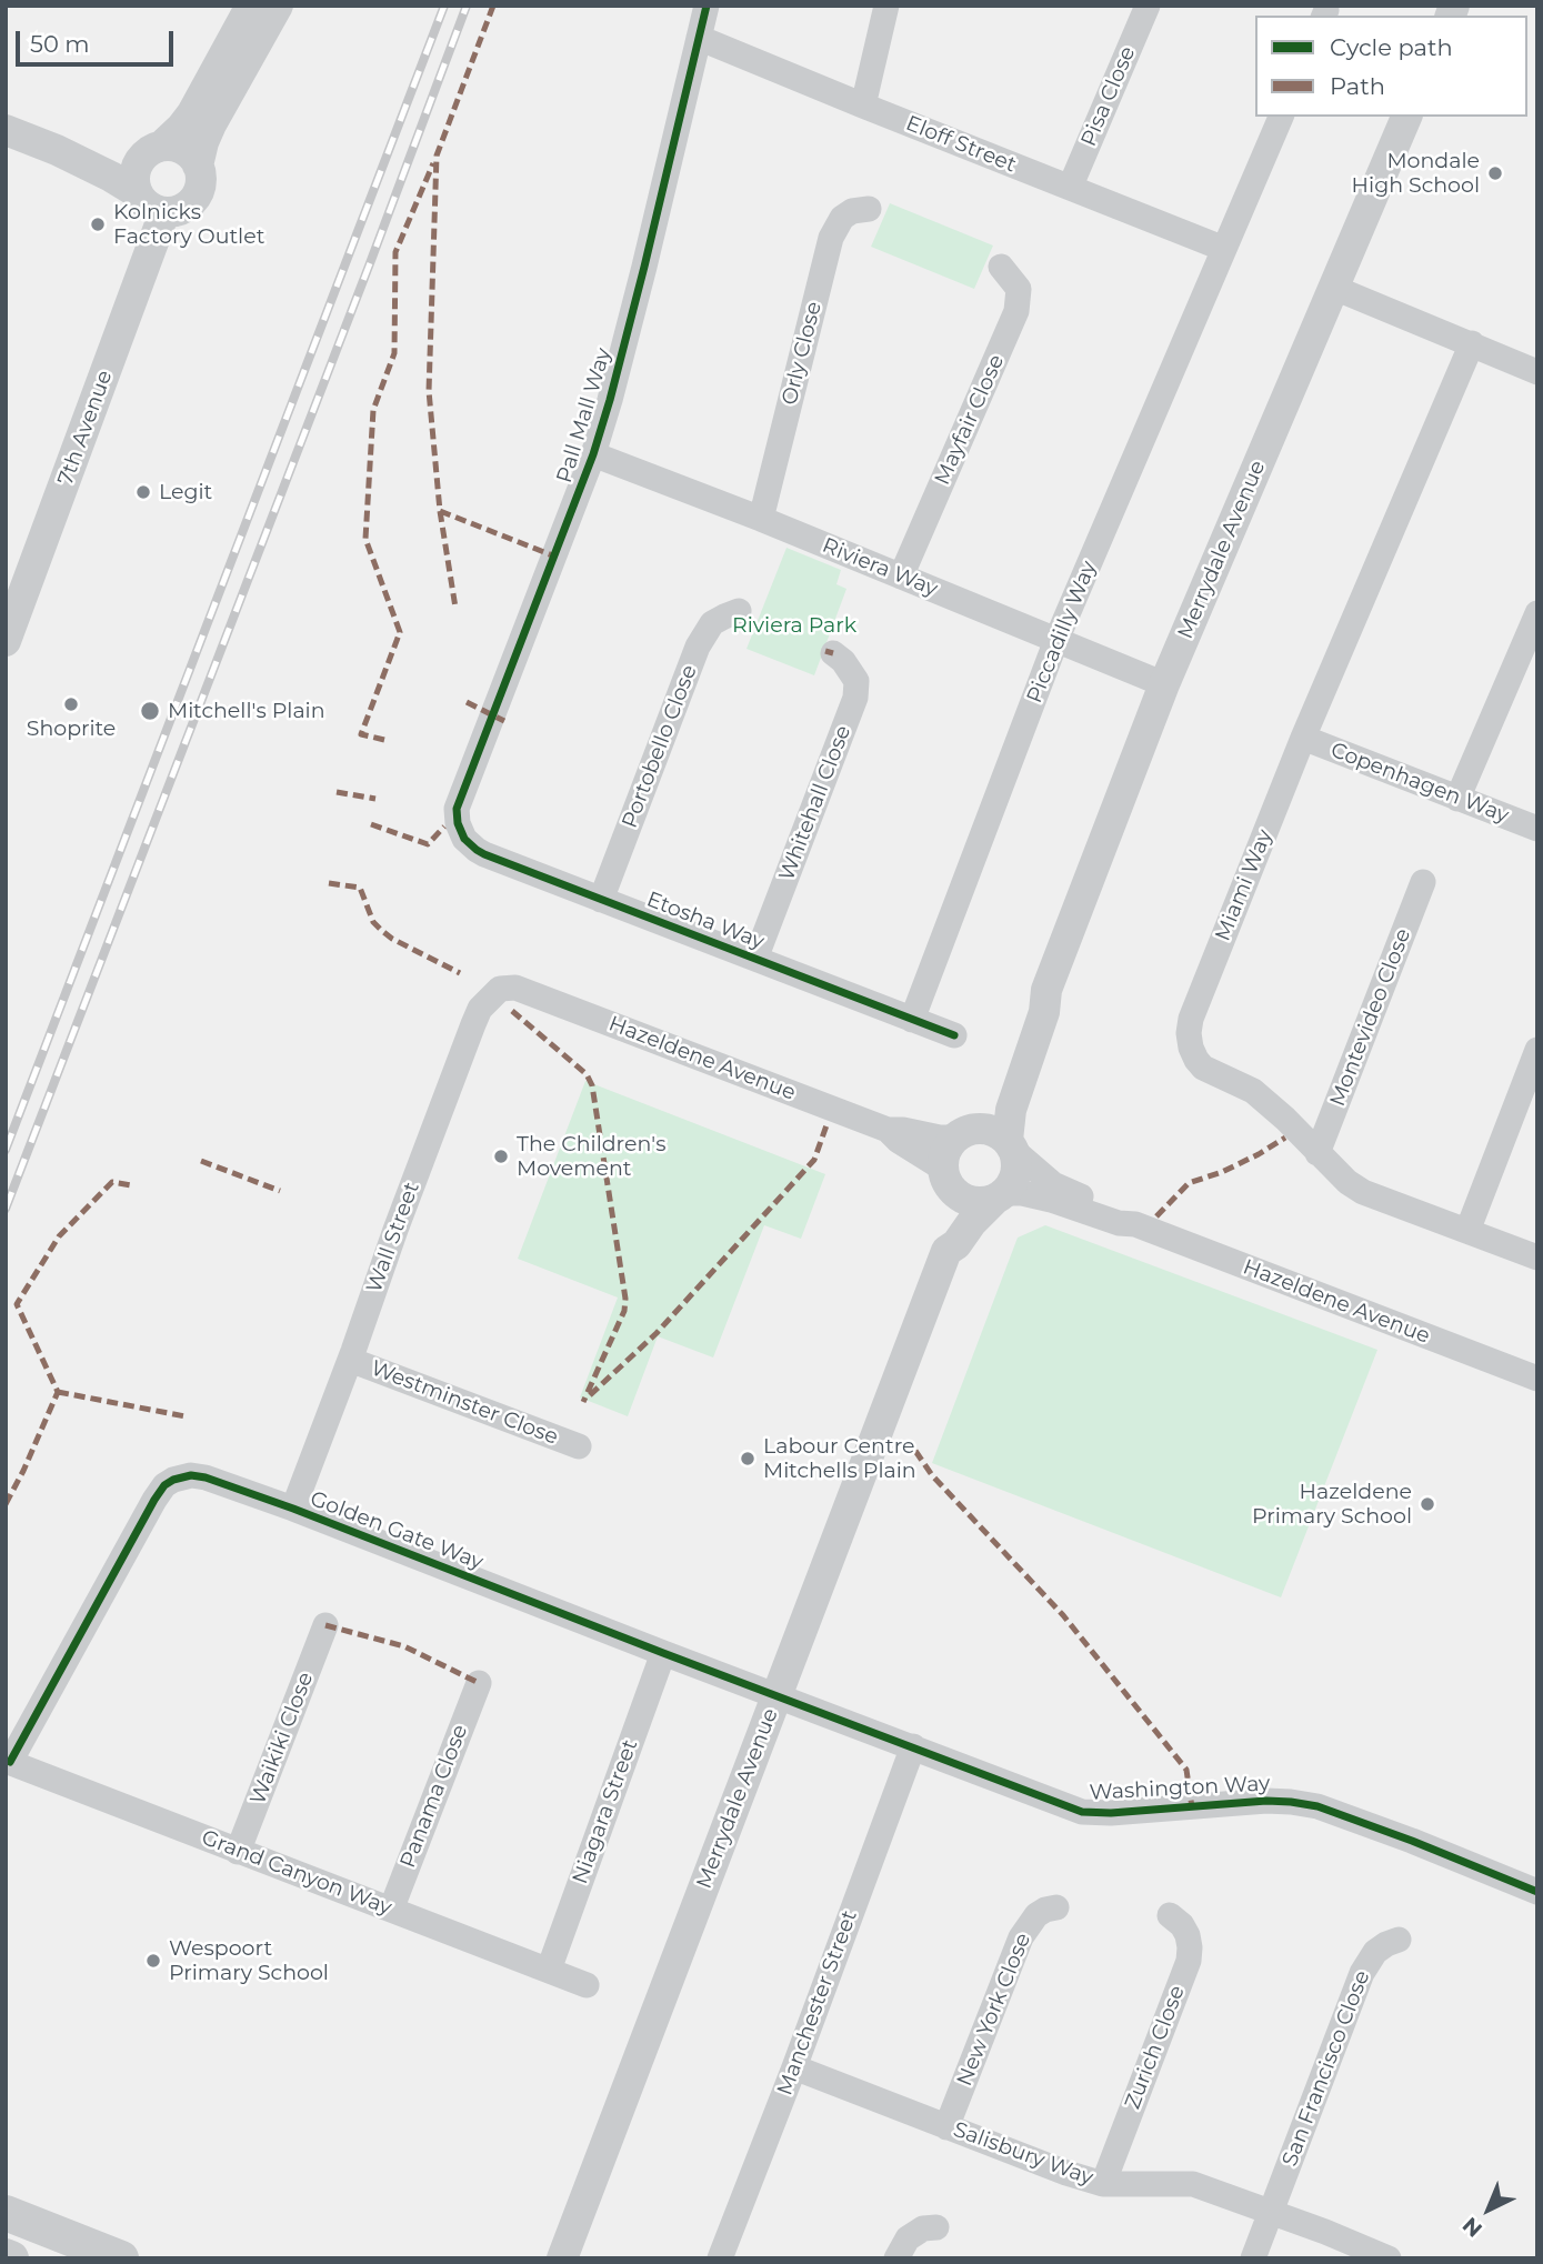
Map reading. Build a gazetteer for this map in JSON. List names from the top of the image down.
{
  "streets": {
    "street": [
      "Pisa Close",
      "Eloff Street",
      "Orly Close",
      "Pall Mall Way",
      "Mayfair Close",
      "7th Avenue",
      "Merrydale Avenue",
      "Riviera Way",
      "Piccadilly Way",
      "Portobello Close",
      "Copenhagen Way",
      "Whitehall Close",
      "Miami Way",
      "Etosha Way",
      "Montevideo Close",
      "Hazeldene Avenue",
      "Wall Street",
      "Westminster Close",
      "Golden Gate Way",
      "Waikiki Close",
      "Washington Way",
      "Panama Close",
      "Niagara Street",
      "Grand Canyon Way",
      "Manchester Street",
      "New York Close",
      "Zurich Close",
      "San Francisco Close",
      "Salisbury Way"
    ]
  },
  "crossings": [
    ["Pisa Close", "Eloff Street"],
    ["Eloff Street", "Pall Mall Way"],
    ["Eloff Street", "Piccadilly Way"],
    ["Orly Close", "Riviera Way"],
    ["Pall Mall Way", "Riviera Way"],
    ["Pall Mall Way", "Etosha Way"],
    ["Mayfair Close", "Riviera Way"],
    ["Merrydale Avenue", "Riviera Way"],
    ["Merrydale Avenue", "Hazeldene Avenue"],
    ["Merrydale Avenue", "Golden Gate Way"],
    ["Riviera Way", "Piccadilly Way"],
    ["Piccadilly Way", "Etosha Way"],
    ["Portobello Close", "Etosha Way"],
    ["Copenhagen Way", "Miami Way"],
    ["Whitehall Close", "Etosha Way"],
    ["Miami Way", "Montevideo Close"],
    ["Hazeldene Avenue", "Wall Street"],
    ["Wall Street", "Westminster Close"],
    ["Wall Street", "Golden Gate Way"],
    ["Golden Gate Way", "Washington Way"],
    ["Golden Gate Way", "Niagara Street"],
    ["Golden Gate Way", "Grand Canyon Way"],
    ["Golden Gate Way", "Manchester Street"],
    ["Waikiki Close", "Grand Canyon Way"],
    ["Washington Way", "Manchester Street"],
    ["Panama Close", "Grand Canyon Way"],
    ["Niagara Street", "Grand Canyon Way"],
    ["Manchester Street", "Salisbury Way"],
    ["New York Close", "Salisbury Way"],
    ["Zurich Close", "Salisbury Way"],
    ["San Francisco Close", "Salisbury Way"]
  ],
  "parks": ["Riviera Park"],
  "places": [
    "Mondale High School",
    "Kolnicks Factory Outlet",
    "Legit",
    "Shoprite",
    "Mitchell's Plain",
    "The Children's Movement",
    "Labour Centre Mitchells Plain",
    "Hazeldene Primary School",
    "Wespoort Primary School"
  ],
  "legend": ["Cycle path", "Path"],
  "scale_bar": "50 m",
  "north": "bottom left"
}
